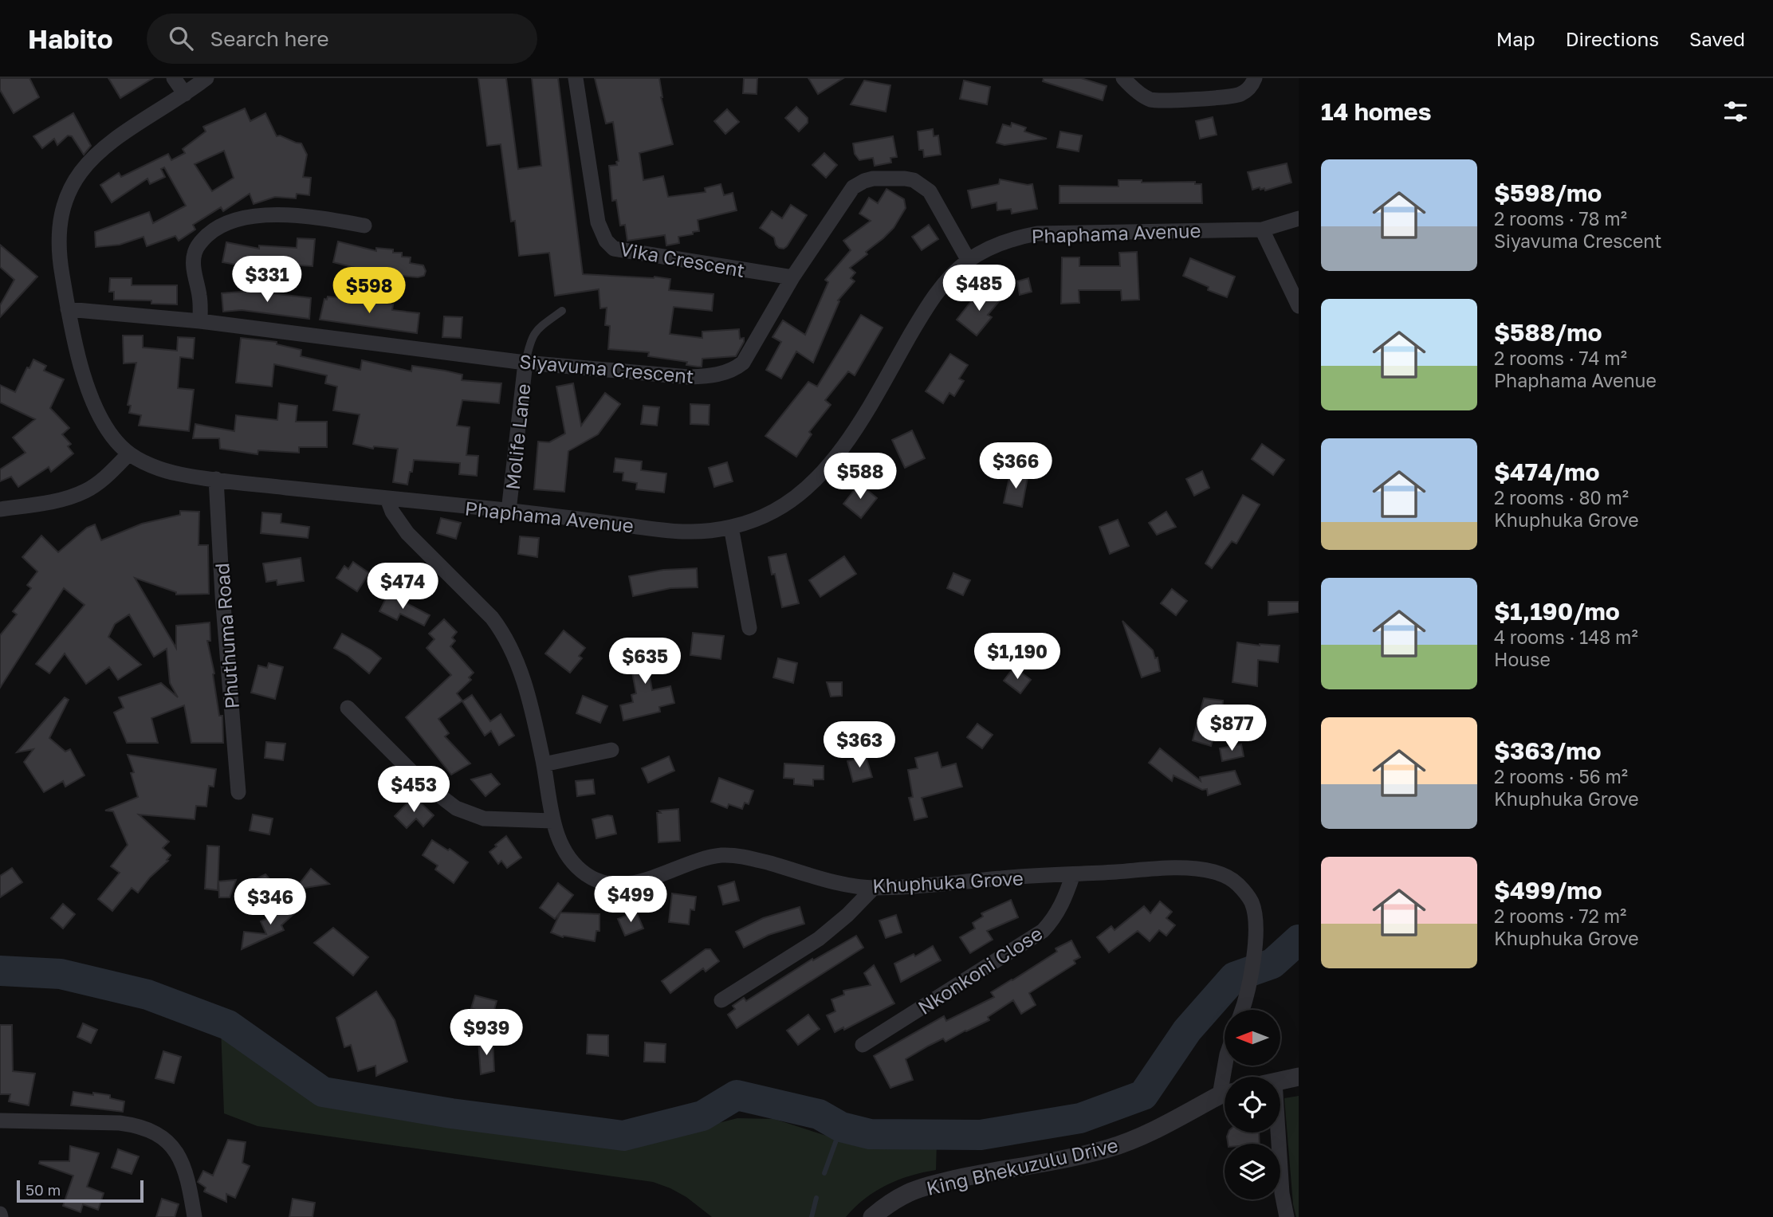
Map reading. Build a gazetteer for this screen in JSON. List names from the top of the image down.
{
  "streets": {
    "street": [
      "Phaphama Avenue",
      "Vika Crescent",
      "Siyavuma Crescent",
      "Molife Lane",
      "Phuthuma Road",
      "Khuphuka Grove",
      "Nkonkoni Close",
      "King Bhekuzulu Drive"
    ]
  },
  "crossings": [
    ["Phaphama Avenue", "Siyavuma Crescent"],
    ["Phaphama Avenue", "Molife Lane"],
    ["Phaphama Avenue", "Phuthuma Road"],
    ["Phaphama Avenue", "Khuphuka Grove"],
    ["Vika Crescent", "Siyavuma Crescent"],
    ["Siyavuma Crescent", "Molife Lane"],
    ["Khuphuka Grove", "Nkonkoni Close"]
  ],
  "scale_bar": "50 m",
  "north": "left",
  "page": {
    "header": "Habito",
    "search": "Search here",
    "nav": ["Map", "Directions", "Saved"],
    "heading": "14 homes",
    "list": [
      {
        "name": "$598/mo",
        "note": "2 rooms · 78 m² · Siyavuma Crescent"
      },
      {
        "name": "$588/mo",
        "note": "2 rooms · 74 m² · Phaphama Avenue"
      },
      {
        "name": "$474/mo",
        "note": "2 rooms · 80 m² · Khuphuka Grove"
      },
      {
        "name": "$1,190/mo",
        "note": "4 rooms · 148 m² · House"
      },
      {
        "name": "$363/mo",
        "note": "2 rooms · 56 m² · Khuphuka Grove"
      },
      {
        "name": "$499/mo",
        "note": "2 rooms · 72 m² · Khuphuka Grove"
      }
    ],
    "price": [
      "$331",
      "$485",
      "$598",
      "$366",
      "$588",
      "$474",
      "$1,190",
      "$635",
      "$877",
      "$363",
      "$453",
      "$499",
      "$346",
      "$939"
    ],
    "scale": "50 m"
  }
}
